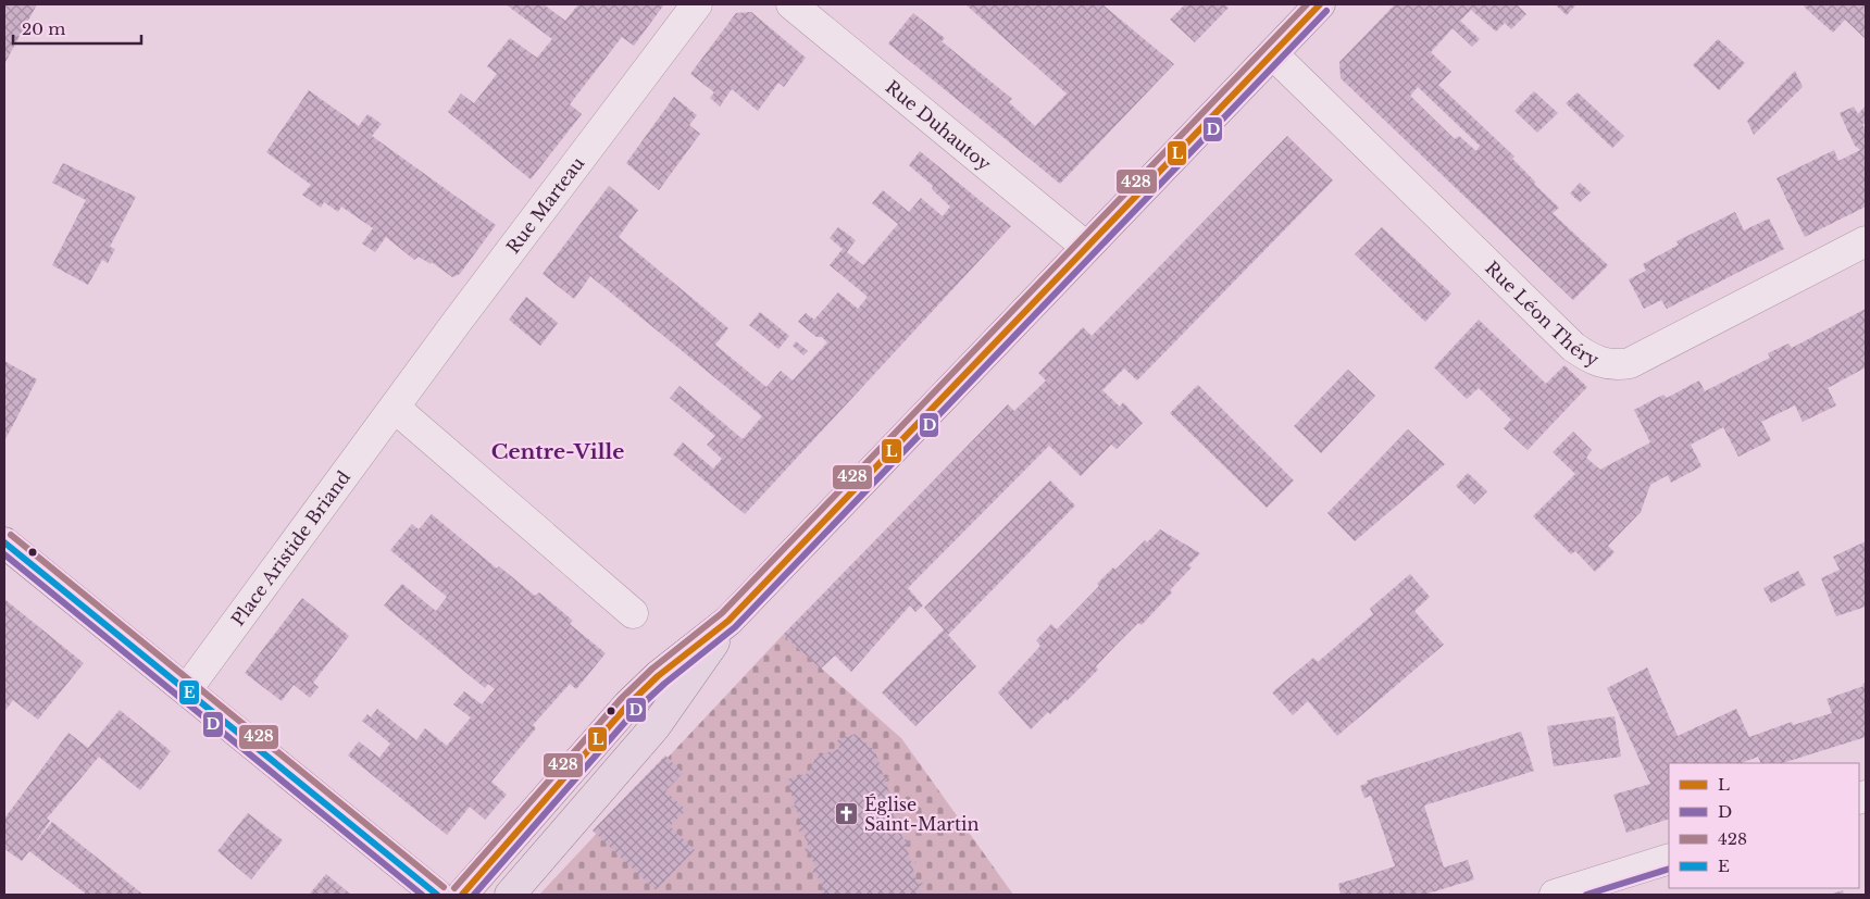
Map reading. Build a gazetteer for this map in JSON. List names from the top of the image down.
{
  "streets": {
    "street": [
      "Rue Duhautoy",
      "Rue Marteau",
      "Rue Léon Théry",
      "Place Aristide Briand"
    ]
  },
  "crossings": [
    ["Rue Marteau", "Place Aristide Briand"]
  ],
  "districts": ["Centre-Ville"],
  "places": {
    "church": ["Église Saint-Martin"]
  },
  "lines": [
    "transit line L",
    "transit line 428",
    "transit line D",
    "transit line E"
  ],
  "legend": [
    "L",
    "D",
    "428",
    "E"
  ],
  "scale_bar": "20 m"
}
